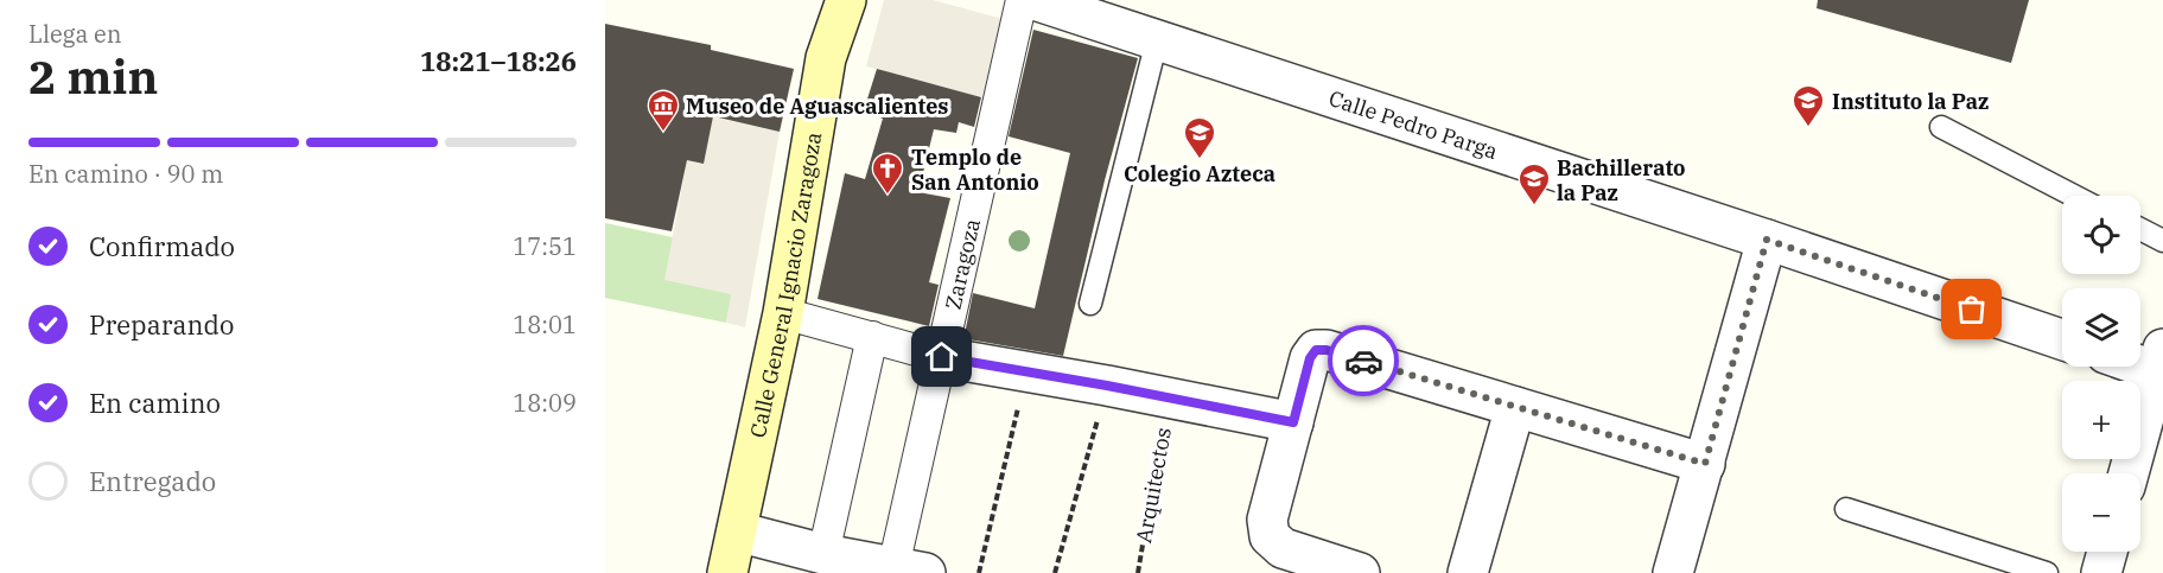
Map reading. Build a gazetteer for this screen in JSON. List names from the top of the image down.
{
  "streets": {
    "main road": ["Calle General Ignacio Zaragoza"],
    "street": ["Calle Pedro Parga", "Zaragoza", "Arquitectos"]
  },
  "crossings": [
    ["Zaragoza", "Arquitectos"],
    ["Calle General Ignacio Zaragoza", "Arquitectos"]
  ],
  "places": {
    "school or university": ["Instituto la Paz", "Colegio Azteca", "Bachillerato la Paz"],
    "museum": ["Museo de Aguascalientes"],
    "church": ["Templo de San Antonio"]
  },
  "page": {
    "heading": ["2 min", "Llega en", "18:21–18:26"],
    "bar": "En camino · 90 m",
    "map_buttons": ["+", "−"],
    "list": [
      ["Confirmado", "17:51"],
      ["Preparando", "18:01"],
      ["En camino", "18:09"],
      "Entregado"
    ]
  }
}
